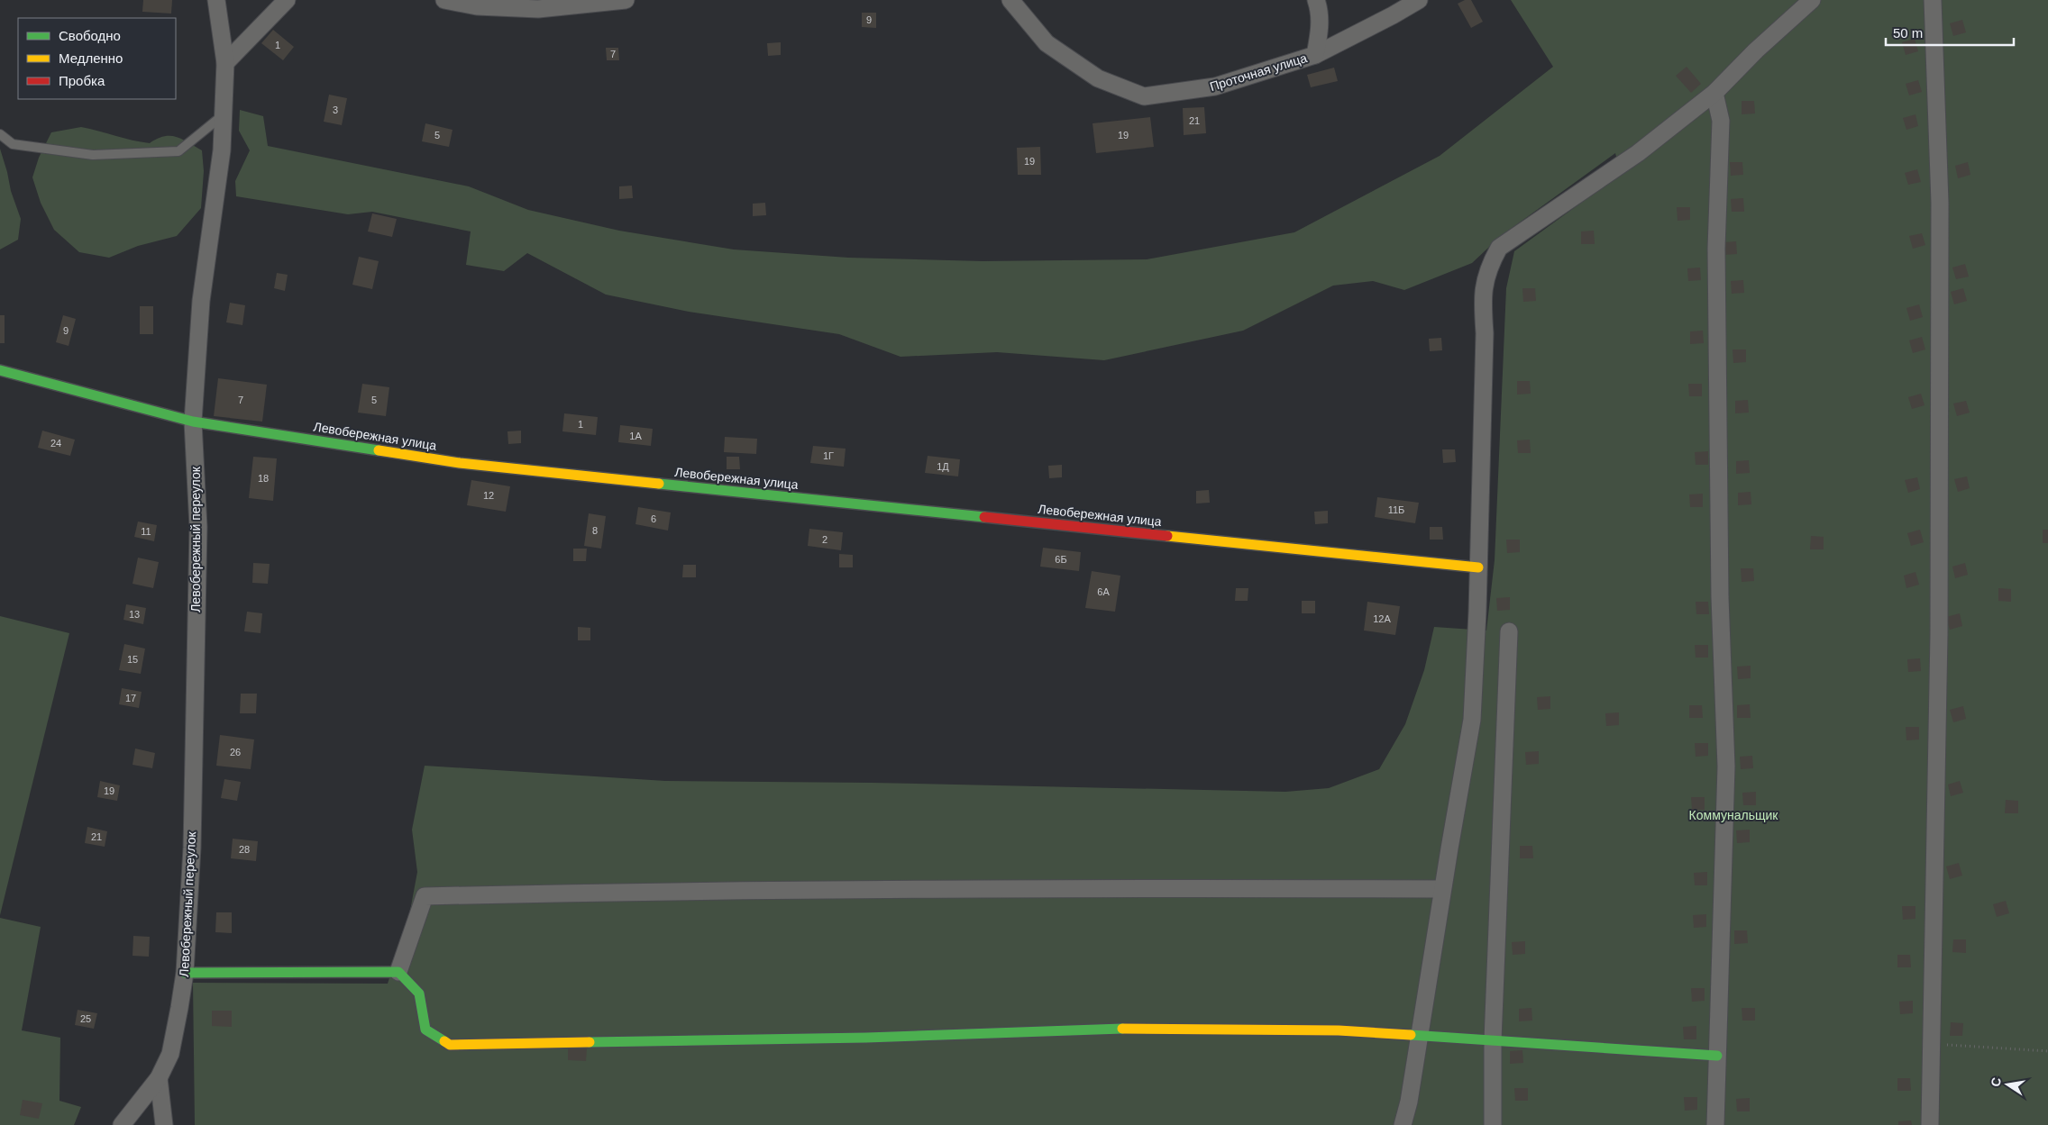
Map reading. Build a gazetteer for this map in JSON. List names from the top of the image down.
{
  "streets": {
    "street": ["Проточная улица", "Левобережная улица", "Левобережный переулок"]
  },
  "crossings": [
    ["Левобережная улица", "Левобережный переулок"]
  ],
  "parks": ["Коммунальщик"],
  "house_numbers": [
    "9",
    "1",
    "7",
    "3",
    "21",
    "5",
    "19",
    "19",
    "9",
    "7",
    "5",
    "1",
    "1А",
    "24",
    "1Г",
    "1Д",
    "18",
    "12",
    "11Б",
    "6",
    "8",
    "11",
    "2",
    "6Б",
    "6А",
    "13",
    "12А",
    "15",
    "17",
    "26",
    "19",
    "21",
    "28",
    "25"
  ],
  "legend": ["Свободно", "Медленно", "Пробка"],
  "scale_bar": "50 m",
  "north": "left"
}
